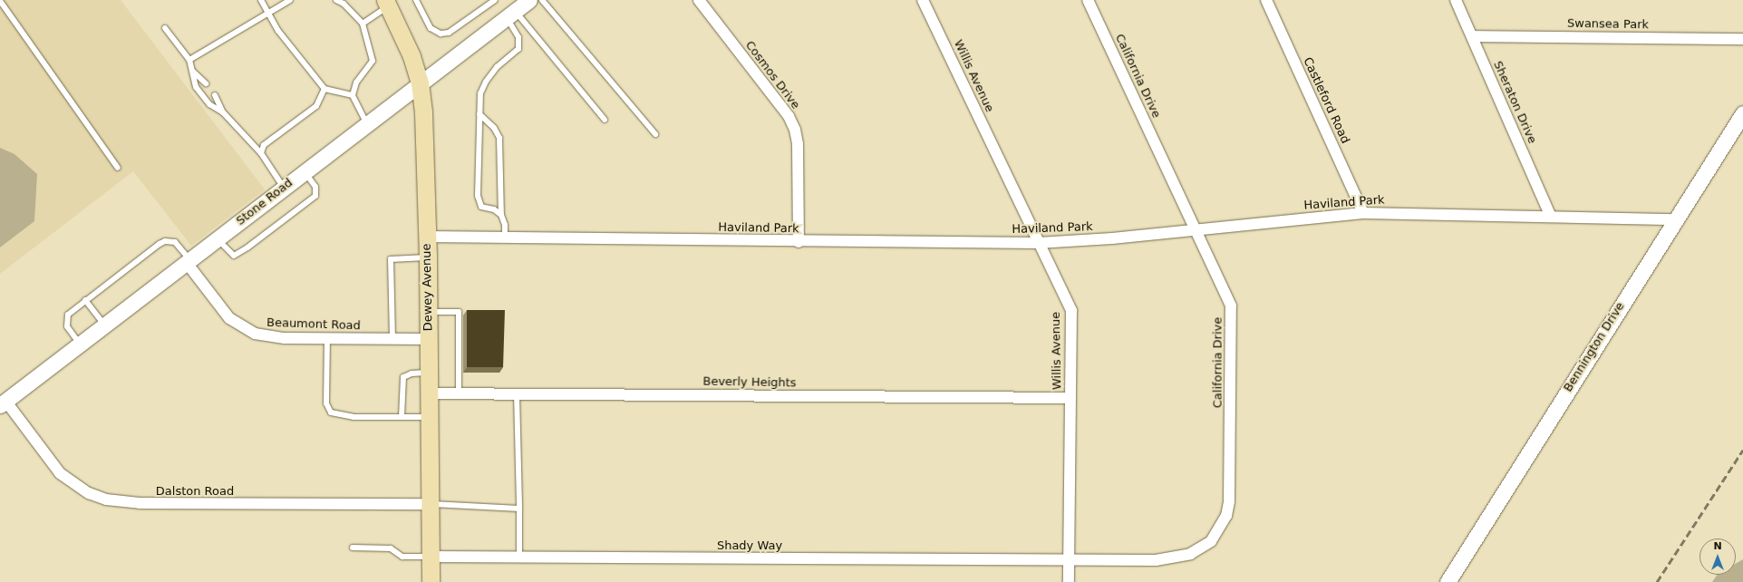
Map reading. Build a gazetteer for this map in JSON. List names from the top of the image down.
{
  "streets": {
    "main road": ["Dewey Avenue"],
    "street": [
      "Swansea Park",
      "Cosmos Drive",
      "Willis Avenue",
      "California Drive",
      "Castleford Road",
      "Sheraton Drive",
      "Stone Road",
      "Haviland Park",
      "Beaumont Road",
      "Bennington Drive",
      "Beverly Heights",
      "Dalston Road",
      "Shady Way"
    ]
  },
  "crossings": [
    ["Swansea Park", "Sheraton Drive"],
    ["Cosmos Drive", "Haviland Park"],
    ["Willis Avenue", "California Drive"],
    ["Willis Avenue", "Haviland Park"],
    ["Willis Avenue", "Beverly Heights"],
    ["Willis Avenue", "Shady Way"],
    ["California Drive", "Haviland Park"],
    ["California Drive", "Shady Way"],
    ["Castleford Road", "Haviland Park"],
    ["Sheraton Drive", "Haviland Park"],
    ["Stone Road", "Dewey Avenue"],
    ["Stone Road", "Beaumont Road"],
    ["Stone Road", "Dalston Road"],
    ["Haviland Park", "Dewey Avenue"],
    ["Haviland Park", "Bennington Drive"],
    ["Dewey Avenue", "Beaumont Road"],
    ["Dewey Avenue", "Beverly Heights"],
    ["Dewey Avenue", "Dalston Road"],
    ["Dewey Avenue", "Shady Way"]
  ],
  "north": "top"
}
